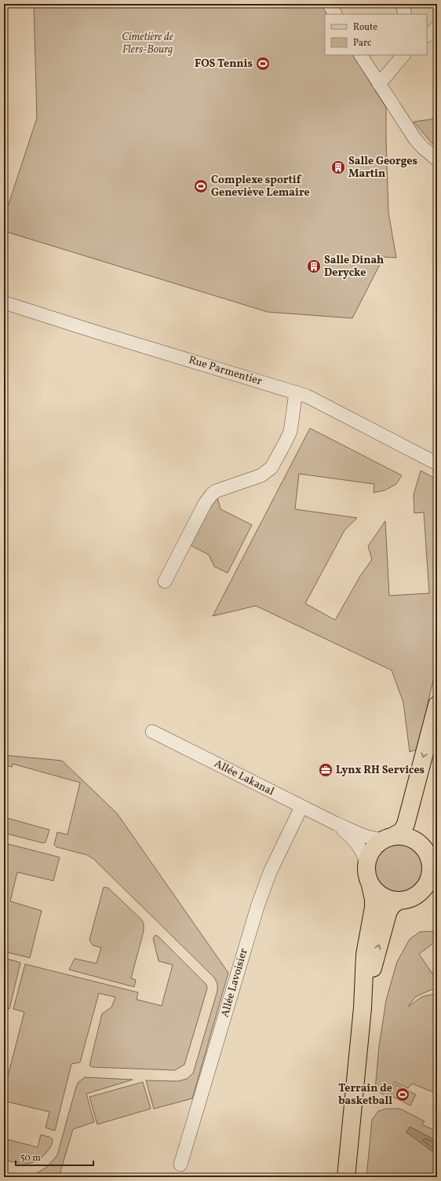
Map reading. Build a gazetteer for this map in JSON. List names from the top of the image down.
{
  "streets": {
    "street": ["Rue Parmentier", "Allée Lakanal", "Allée Lavoisier"]
  },
  "crossings": [
    ["Allée Lakanal", "Allée Lavoisier"]
  ],
  "parks": ["Cimetière de Flers-Bourg"],
  "places": {
    "sports": ["FOS Tennis", "Complexe sportif Geneviève Lemaire", "Terrain de basketball"],
    "building": ["Salle Georges Martin", "Salle Dinah Derycke"],
    "office": ["Lynx RH Services"]
  },
  "legend": ["Route", "Parc"],
  "scale_bar": "50 m"
}
